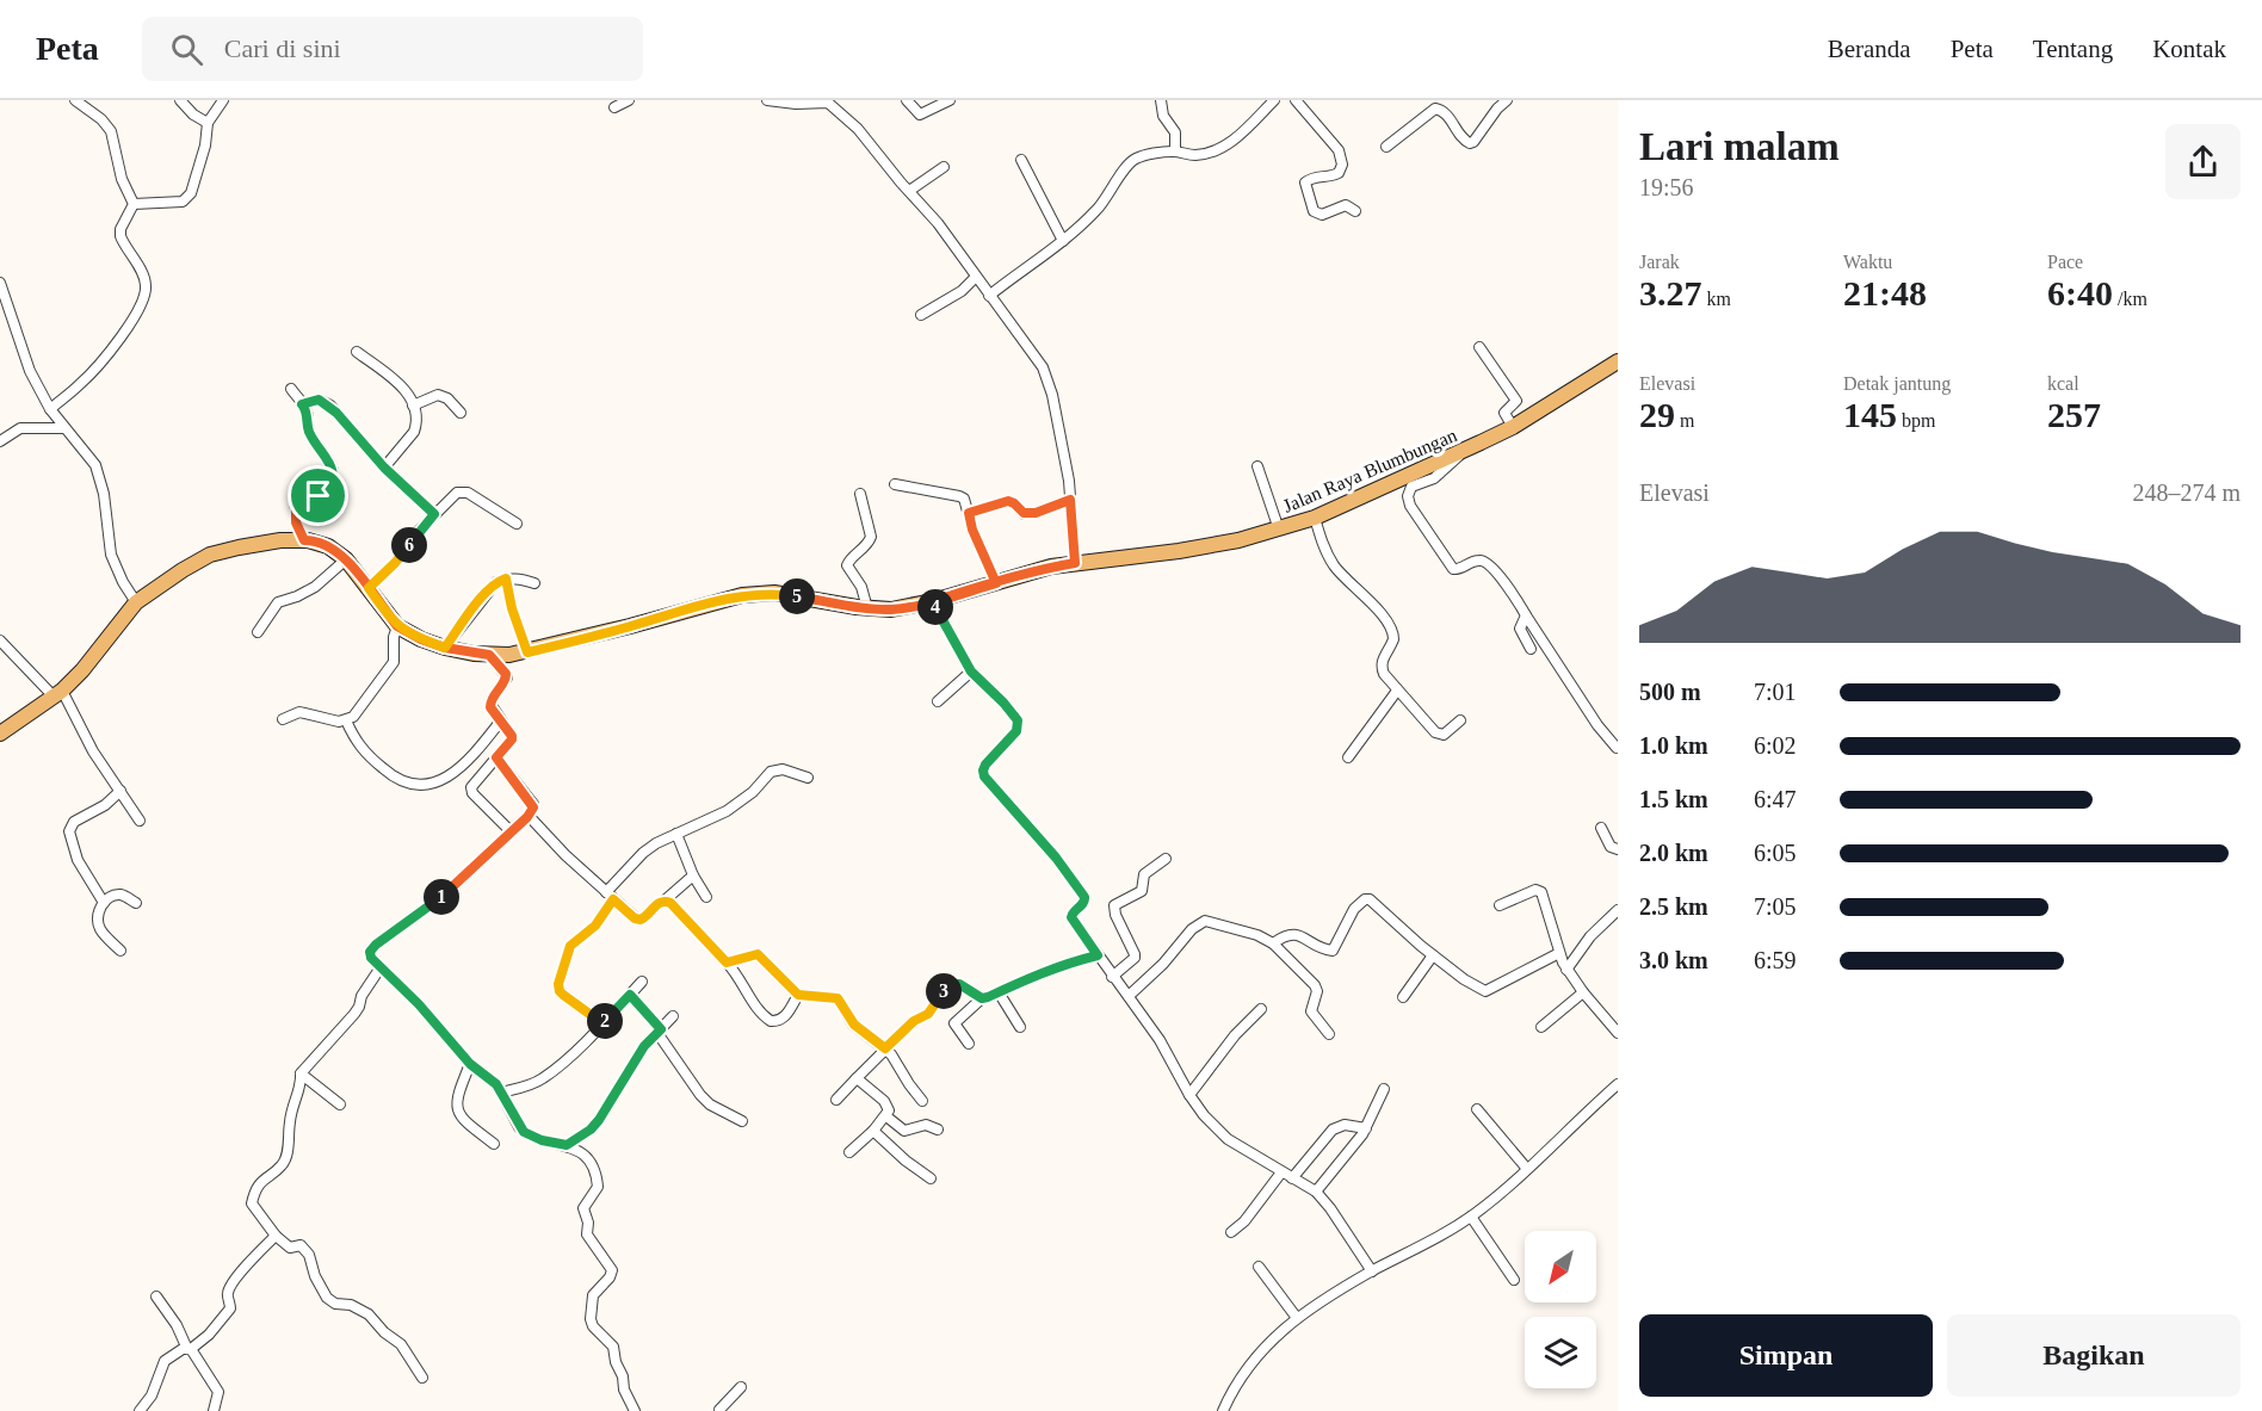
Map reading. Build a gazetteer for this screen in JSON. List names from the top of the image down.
{
  "streets": {
    "main road": ["Jalan Raya Blumbungan"]
  },
  "north": "bottom left",
  "page": {
    "header": "Peta",
    "search": "Cari di sini",
    "nav": [
      "Beranda",
      "Peta",
      "Tentang",
      "Kontak"
    ],
    "heading": ["Lari malam", "19:56"],
    "stats": [
      ["Jarak", "3.27 km"],
      ["Waktu", "21:48"],
      ["Pace", "6:40 /km"],
      ["Elevasi", "29 m"],
      ["Detak jantung", "145 bpm"],
      ["kcal", "257"]
    ],
    "chart": ["Elevasi", "248–274 m"],
    "pins": [
      "6",
      "5",
      "4",
      "1",
      "3",
      "2"
    ],
    "list": [
      {
        "name": "500 m",
        "note": "7:01"
      },
      {
        "name": "1.0 km",
        "note": "6:02"
      },
      {
        "name": "1.5 km",
        "note": "6:47"
      },
      {
        "name": "2.0 km",
        "note": "6:05"
      },
      {
        "name": "2.5 km",
        "note": "7:05"
      },
      {
        "name": "3.0 km",
        "note": "6:59"
      }
    ],
    "buttons": ["Simpan", "Bagikan"]
  }
}
